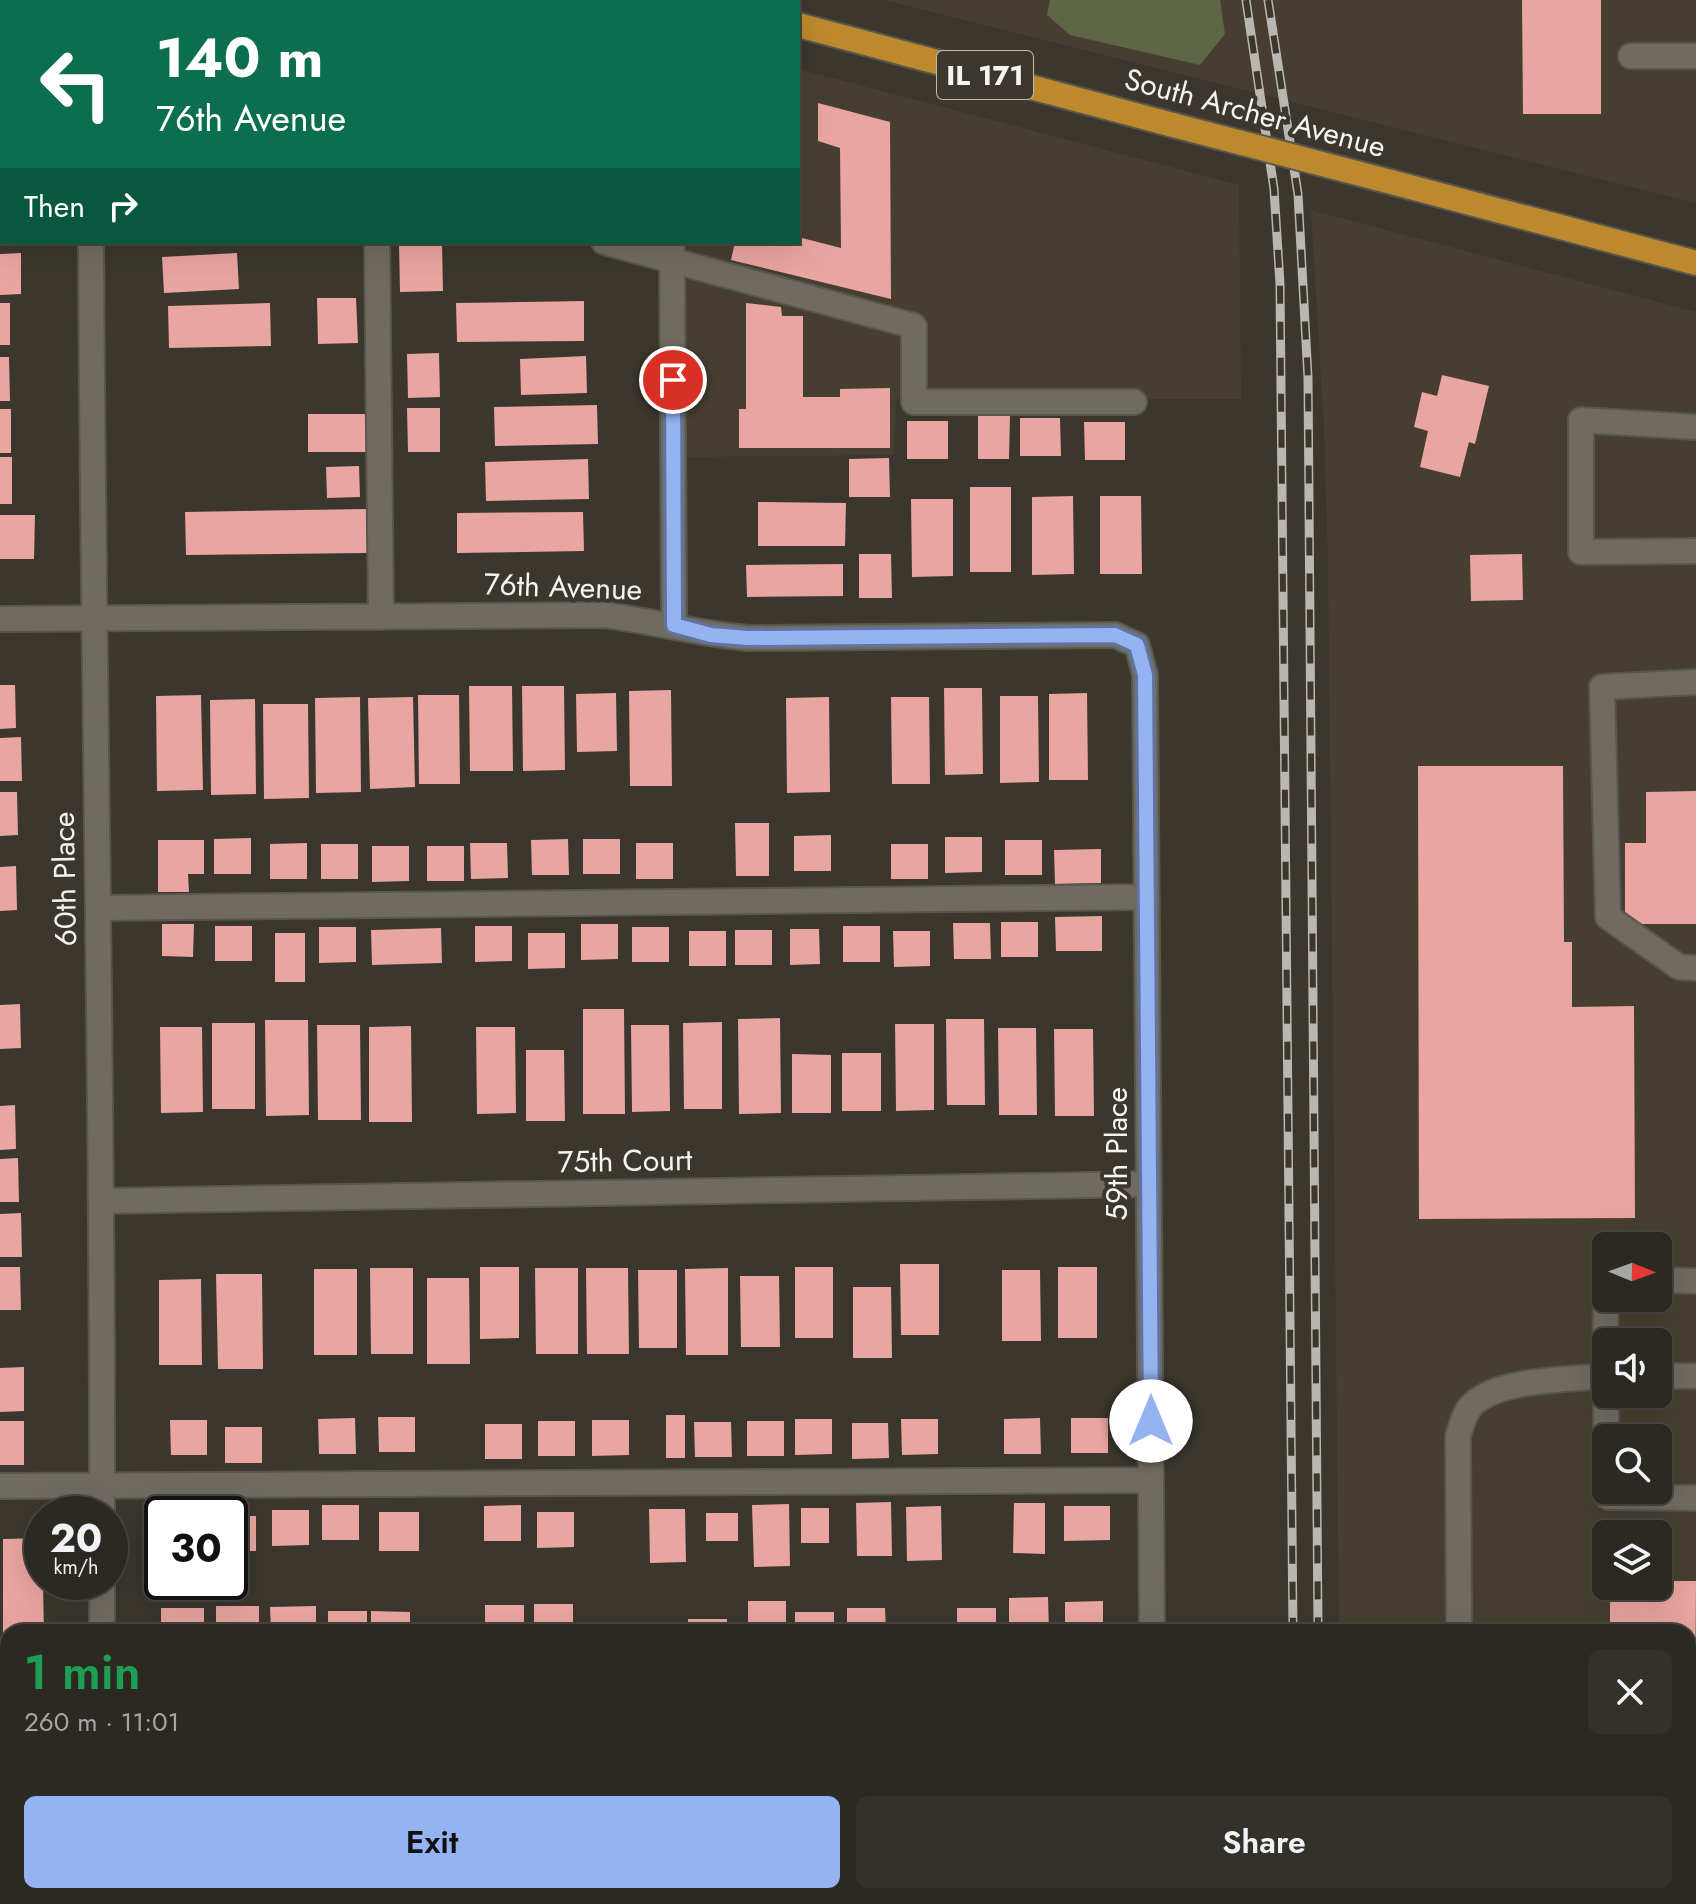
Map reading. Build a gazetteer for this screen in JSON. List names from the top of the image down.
{
  "streets": {
    "main road": ["IL 171", "South Archer Avenue"],
    "street": [
      "76th Avenue",
      "60th Place",
      "59th Place",
      "75th Court"
    ]
  },
  "crossings": [
    ["76th Avenue", "60th Place"],
    ["76th Avenue", "59th Place"],
    ["60th Place", "75th Court"],
    ["59th Place", "75th Court"]
  ],
  "north": "right",
  "page": {
    "turn": ["140 m", "76th Avenue"],
    "then": "Then",
    "speed": "20 km/h",
    "limit": "30",
    "heading": ["1 min", "260 m · 11:01"],
    "buttons": ["Exit", "Share"]
  }
}
